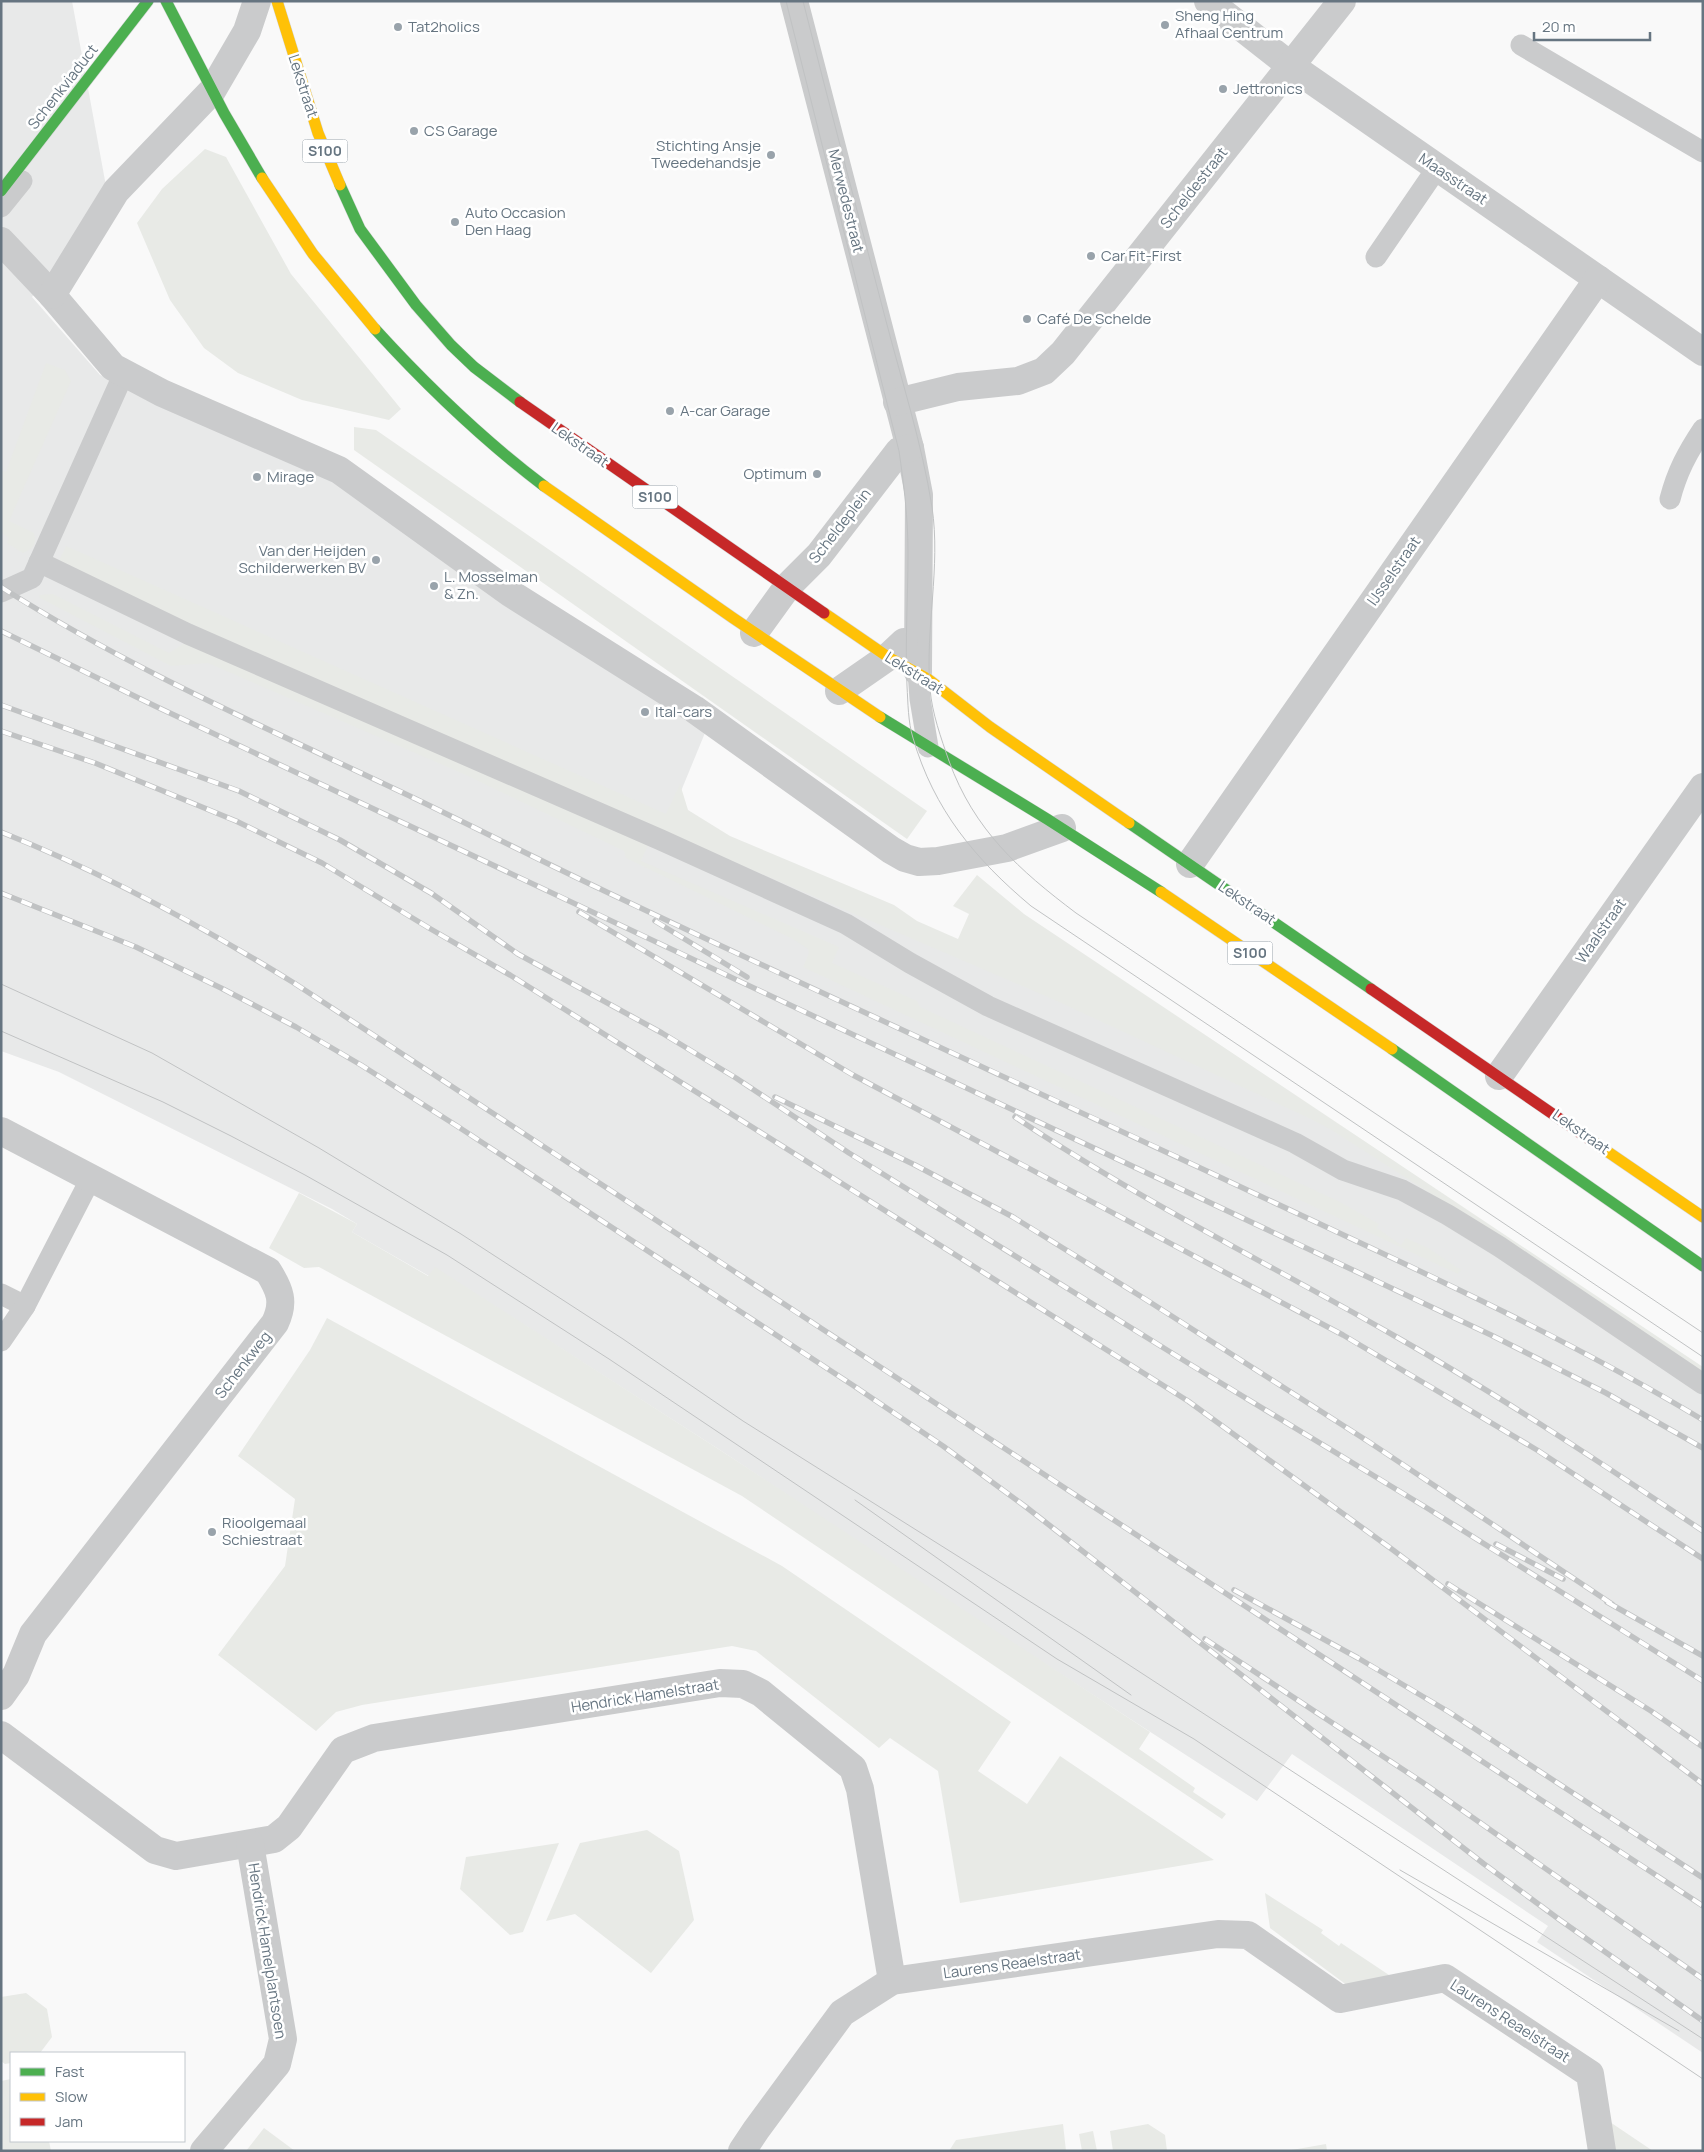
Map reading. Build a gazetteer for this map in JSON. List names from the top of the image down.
{
  "streets": {
    "main road": ["Lekstraat", "Schenkviaduct", "S100"],
    "street": [
      "Maasstraat",
      "Scheldestraat",
      "Merwedestraat",
      "Scheldeplein",
      "IJsselstraat",
      "Waalstraat",
      "Schenkweg",
      "Hendrick Hamelstraat",
      "Hendrick Hamelplantsoen",
      "Laurens Reaelstraat"
    ]
  },
  "crossings": [
    ["Lekstraat", "Scheldeplein"],
    ["Lekstraat", "IJsselstraat"],
    ["Lekstraat", "Waalstraat"],
    ["S100", "Scheldeplein"],
    ["Maasstraat", "Scheldestraat"],
    ["Maasstraat", "IJsselstraat"],
    ["Scheldestraat", "Merwedestraat"],
    ["Hendrick Hamelstraat", "Hendrick Hamelplantsoen"],
    ["Hendrick Hamelstraat", "Laurens Reaelstraat"]
  ],
  "places": [
    "Sheng Hing Afhaal Centrum",
    "Tat2holics",
    "Jettronics",
    "CS Garage",
    "Stichting Ansje Tweedehandsje",
    "Auto Occasion Den Haag",
    "Car Fit-First",
    "Café De Schelde",
    "A-car Garage",
    "Optimum",
    "Mirage",
    "Van der Heijden Schilderwerken BV",
    "L. Mosselman & Zn.",
    "Ital-cars",
    "Rioolgemaal Schiestraat"
  ],
  "legend": ["Fast", "Slow", "Jam"],
  "scale_bar": "20 m"
}
